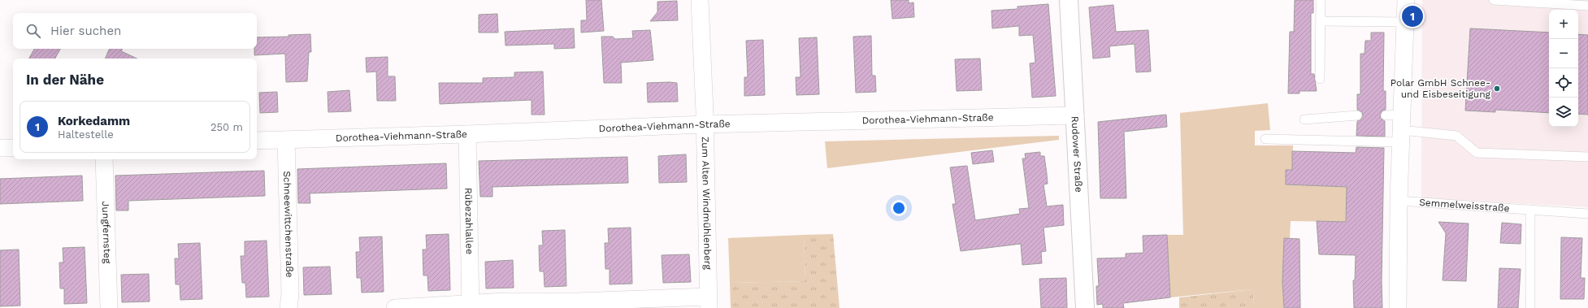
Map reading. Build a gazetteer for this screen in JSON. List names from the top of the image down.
{
  "streets": {
    "street": [
      "Dorothea-Viehmann-Straße",
      "Rudower Straße",
      "Zum Alten Windmühlenberg",
      "Rübezahlallee",
      "Schneewittchenstraße",
      "Jungfernsteg"
    ],
    "lane": ["Semmelweisstraße"]
  },
  "crossings": [
    ["Dorothea-Viehmann-Straße", "Rudower Straße"],
    ["Dorothea-Viehmann-Straße", "Zum Alten Windmühlenberg"],
    ["Dorothea-Viehmann-Straße", "Rübezahlallee"],
    ["Dorothea-Viehmann-Straße", "Schneewittchenstraße"]
  ],
  "places": ["Polar GmbH Schnee- und Eisbeseitigung"],
  "page": {
    "pins": "1",
    "map_buttons": ["+", "−"],
    "search": "Hier suchen",
    "heading": "In der Nähe",
    "list": [
      {
        "mark": "1",
        "name": "Korkedamm",
        "note": "Haltestelle",
        "value": "250 m"
      }
    ]
  }
}
